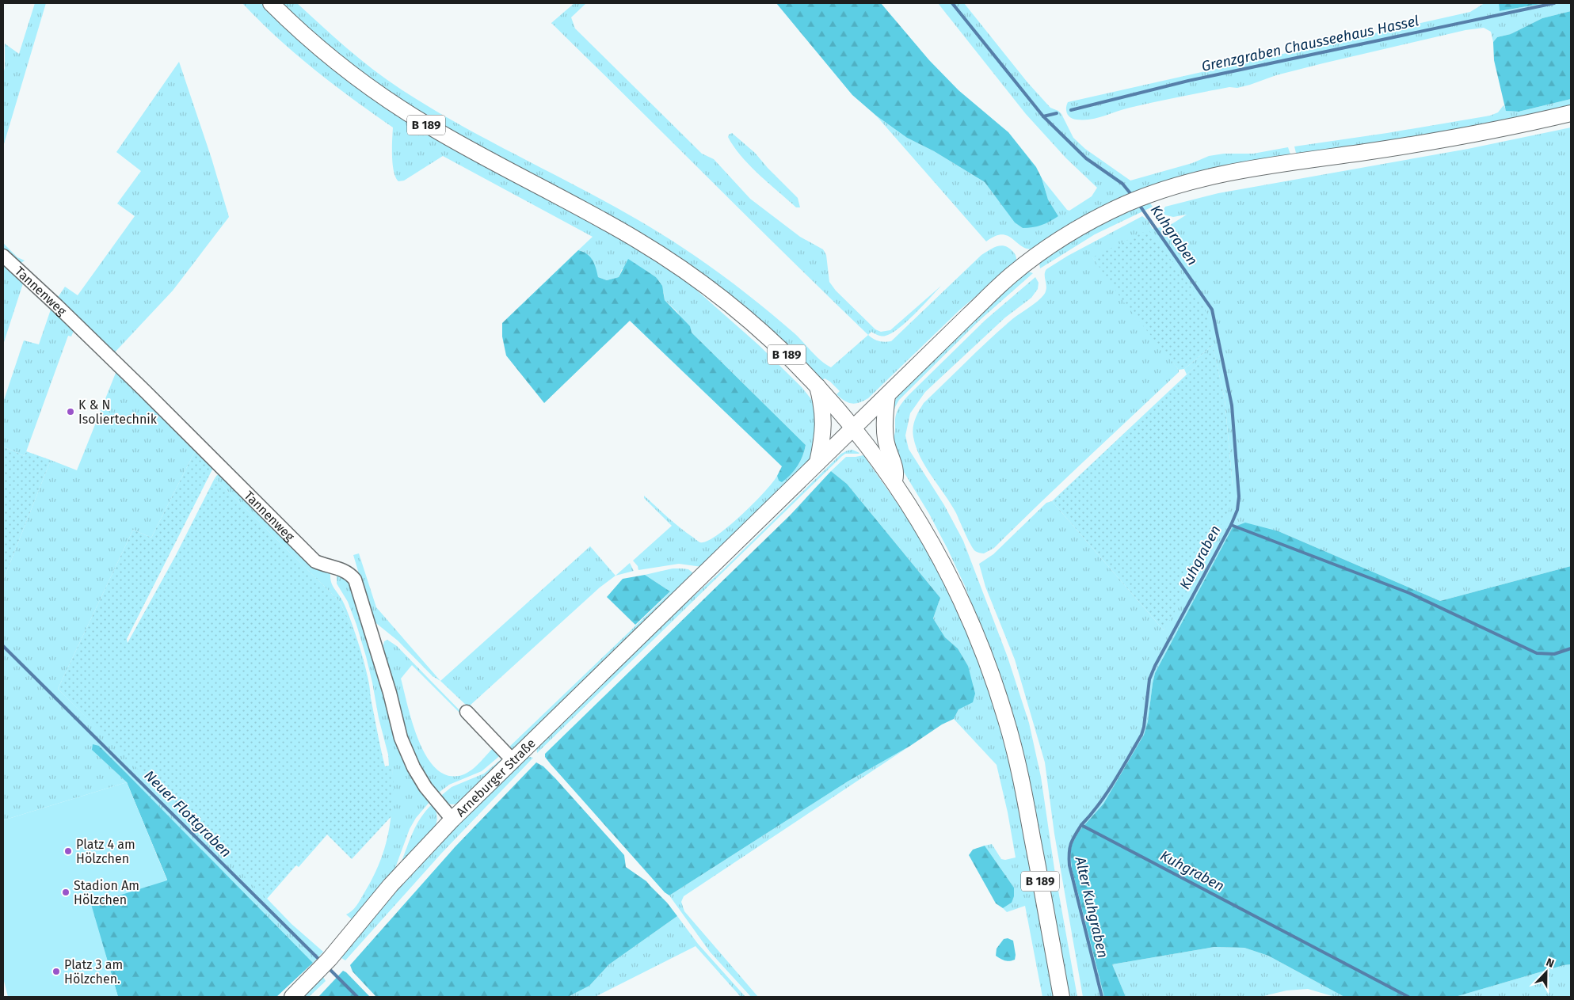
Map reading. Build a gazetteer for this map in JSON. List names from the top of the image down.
{
  "streets": {
    "main road": ["B 189", "Arneburger Straße"],
    "street": ["Tannenweg"]
  },
  "crossings": [
    ["B 189", "Arneburger Straße"],
    ["Tannenweg", "Arneburger Straße"]
  ],
  "water": [
    "Grenzgraben Chausseehaus Hassel",
    "Kuhgraben",
    "Neuer Flottgraben",
    "Alter Kuhgraben"
  ],
  "places": [
    "K & N Isoliertechnik",
    "Platz 4 am Hölzchen",
    "Stadion Am Hölzchen",
    "Platz 3 am Hölzchen."
  ],
  "north": "top"
}
